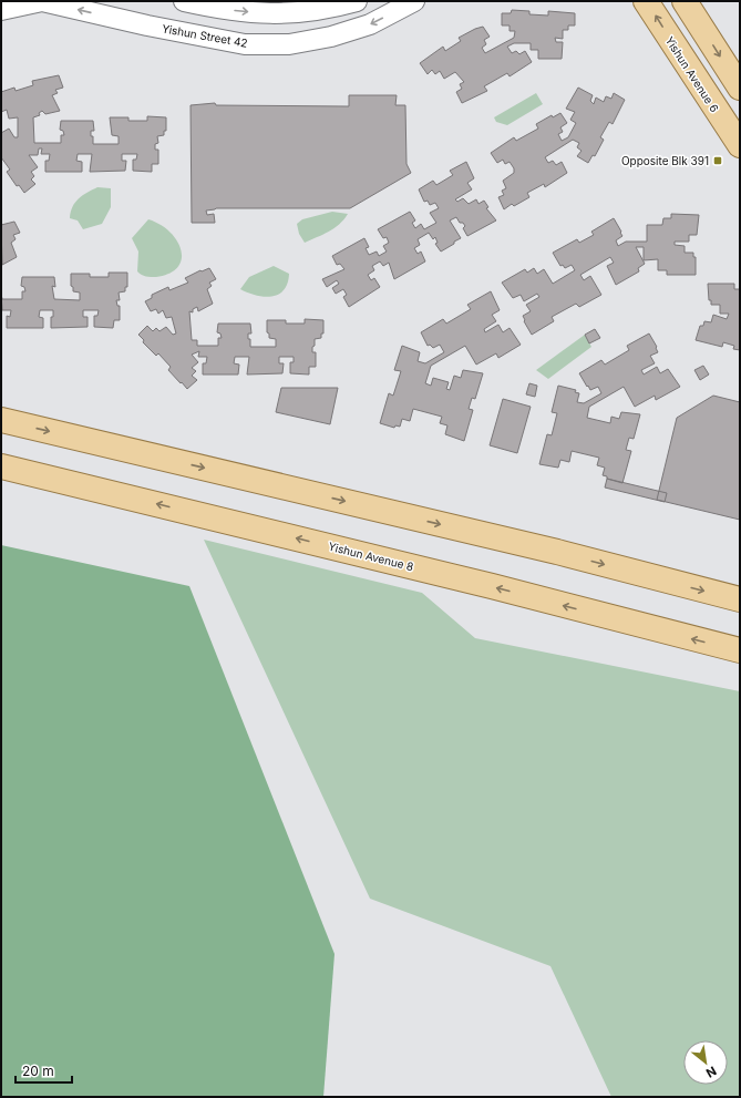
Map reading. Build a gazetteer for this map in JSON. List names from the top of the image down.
{
  "streets": {
    "main road": ["Yishun Avenue 6", "Yishun Avenue 8"],
    "street": ["Yishun Street 42"]
  },
  "places": {
    "transit": ["Opposite Blk 391"]
  },
  "scale_bar": "20 m",
  "north": "bottom right"
}
